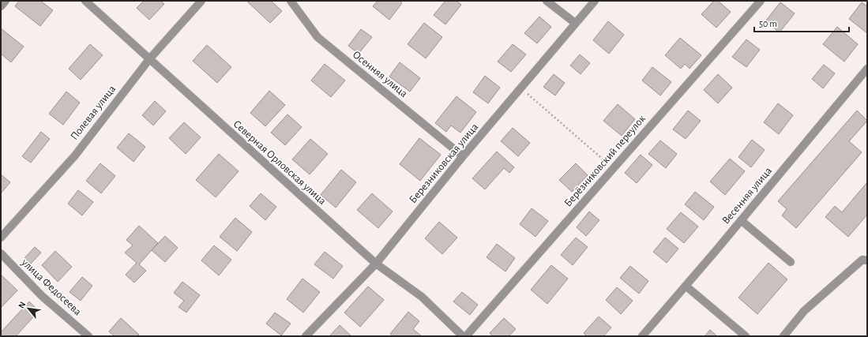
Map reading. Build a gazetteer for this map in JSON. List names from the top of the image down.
{
  "streets": {
    "street": [
      "Осенняя улица",
      "Полевая улица",
      "Берёзниковский переулок",
      "Северная Орловская улица",
      "Березниковская улица",
      "Весенняя улица",
      "улица Федосеева"
    ]
  },
  "crossings": [
    ["Осенняя улица", "Березниковская улица"],
    ["Полевая улица", "Северная Орловская улица"],
    ["Северная Орловская улица", "Березниковская улица"]
  ],
  "scale_bar": "50 m",
  "north": "top left"
}
